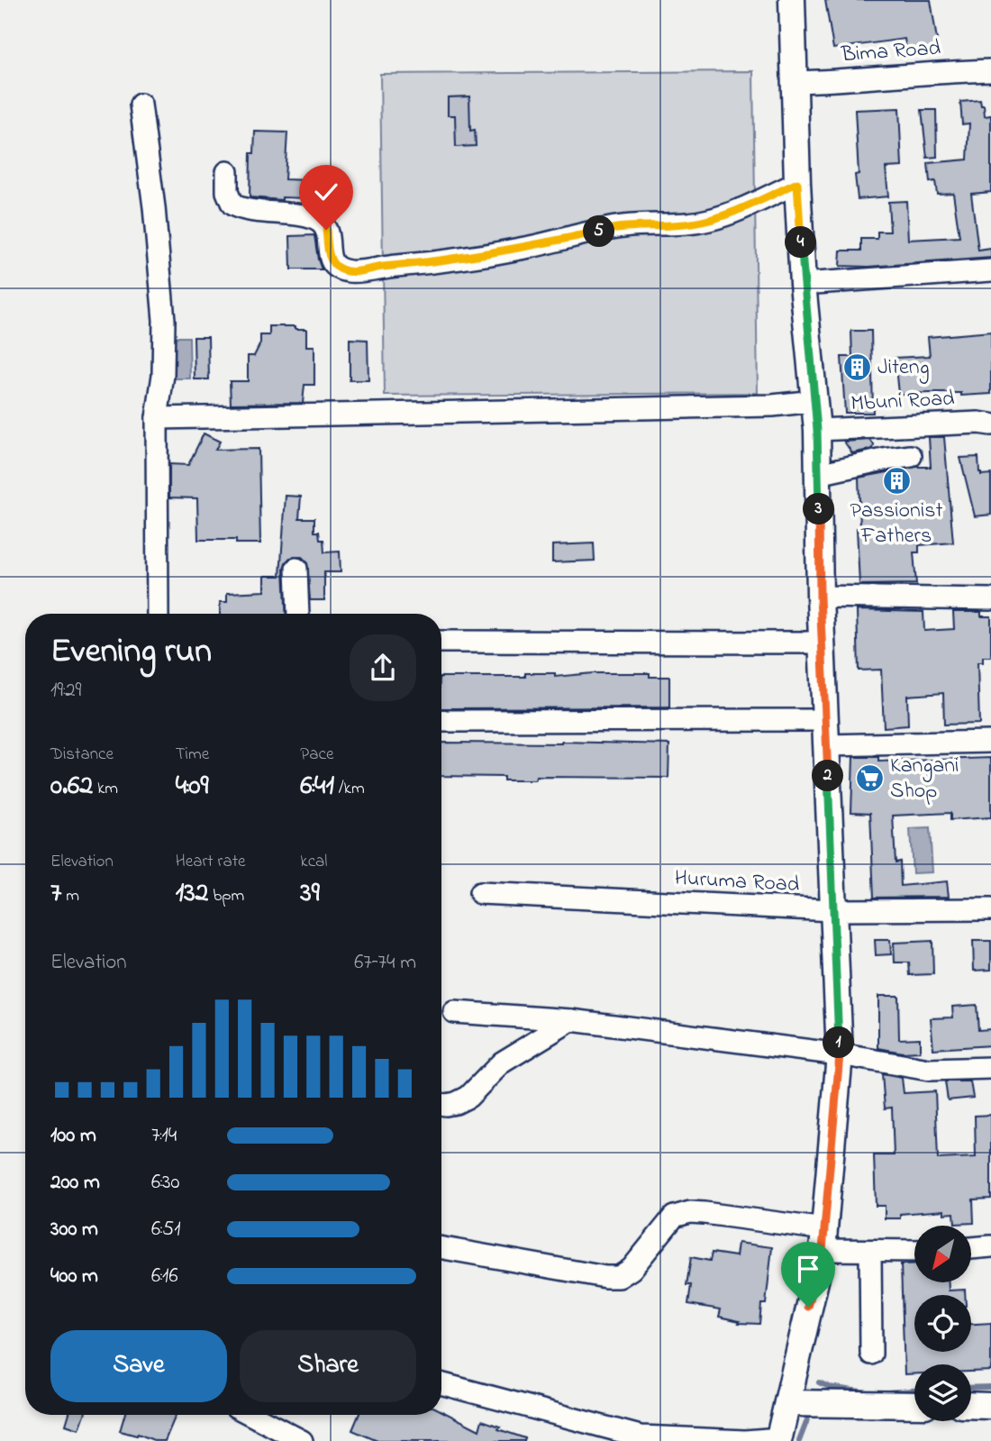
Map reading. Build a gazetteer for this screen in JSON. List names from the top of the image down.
{
  "streets": {
    "street": ["Bima Road", "Mbuni Road", "Huruma Road"]
  },
  "places": {
    "building": ["Jiteng", "Passionist Fathers"],
    "supermarket": ["Kangani Shop"]
  },
  "north": "bottom left",
  "page": {
    "pins": [
      "5",
      "4",
      "3",
      "2",
      "1"
    ],
    "heading": ["Evening run", "19:29"],
    "stats": [
      ["Distance", "0.62 km"],
      ["Time", "4:09"],
      ["Pace", "6:41 /km"],
      ["Elevation", "7 m"],
      ["Heart rate", "132 bpm"],
      ["kcal", "39"]
    ],
    "chart": ["Elevation", "67–74 m"],
    "list": [
      {
        "name": "100 m",
        "note": "7:14"
      },
      {
        "name": "200 m",
        "note": "6:30"
      },
      {
        "name": "300 m",
        "note": "6:51"
      },
      {
        "name": "400 m",
        "note": "6:16"
      }
    ],
    "buttons": ["Save", "Share"]
  }
}
